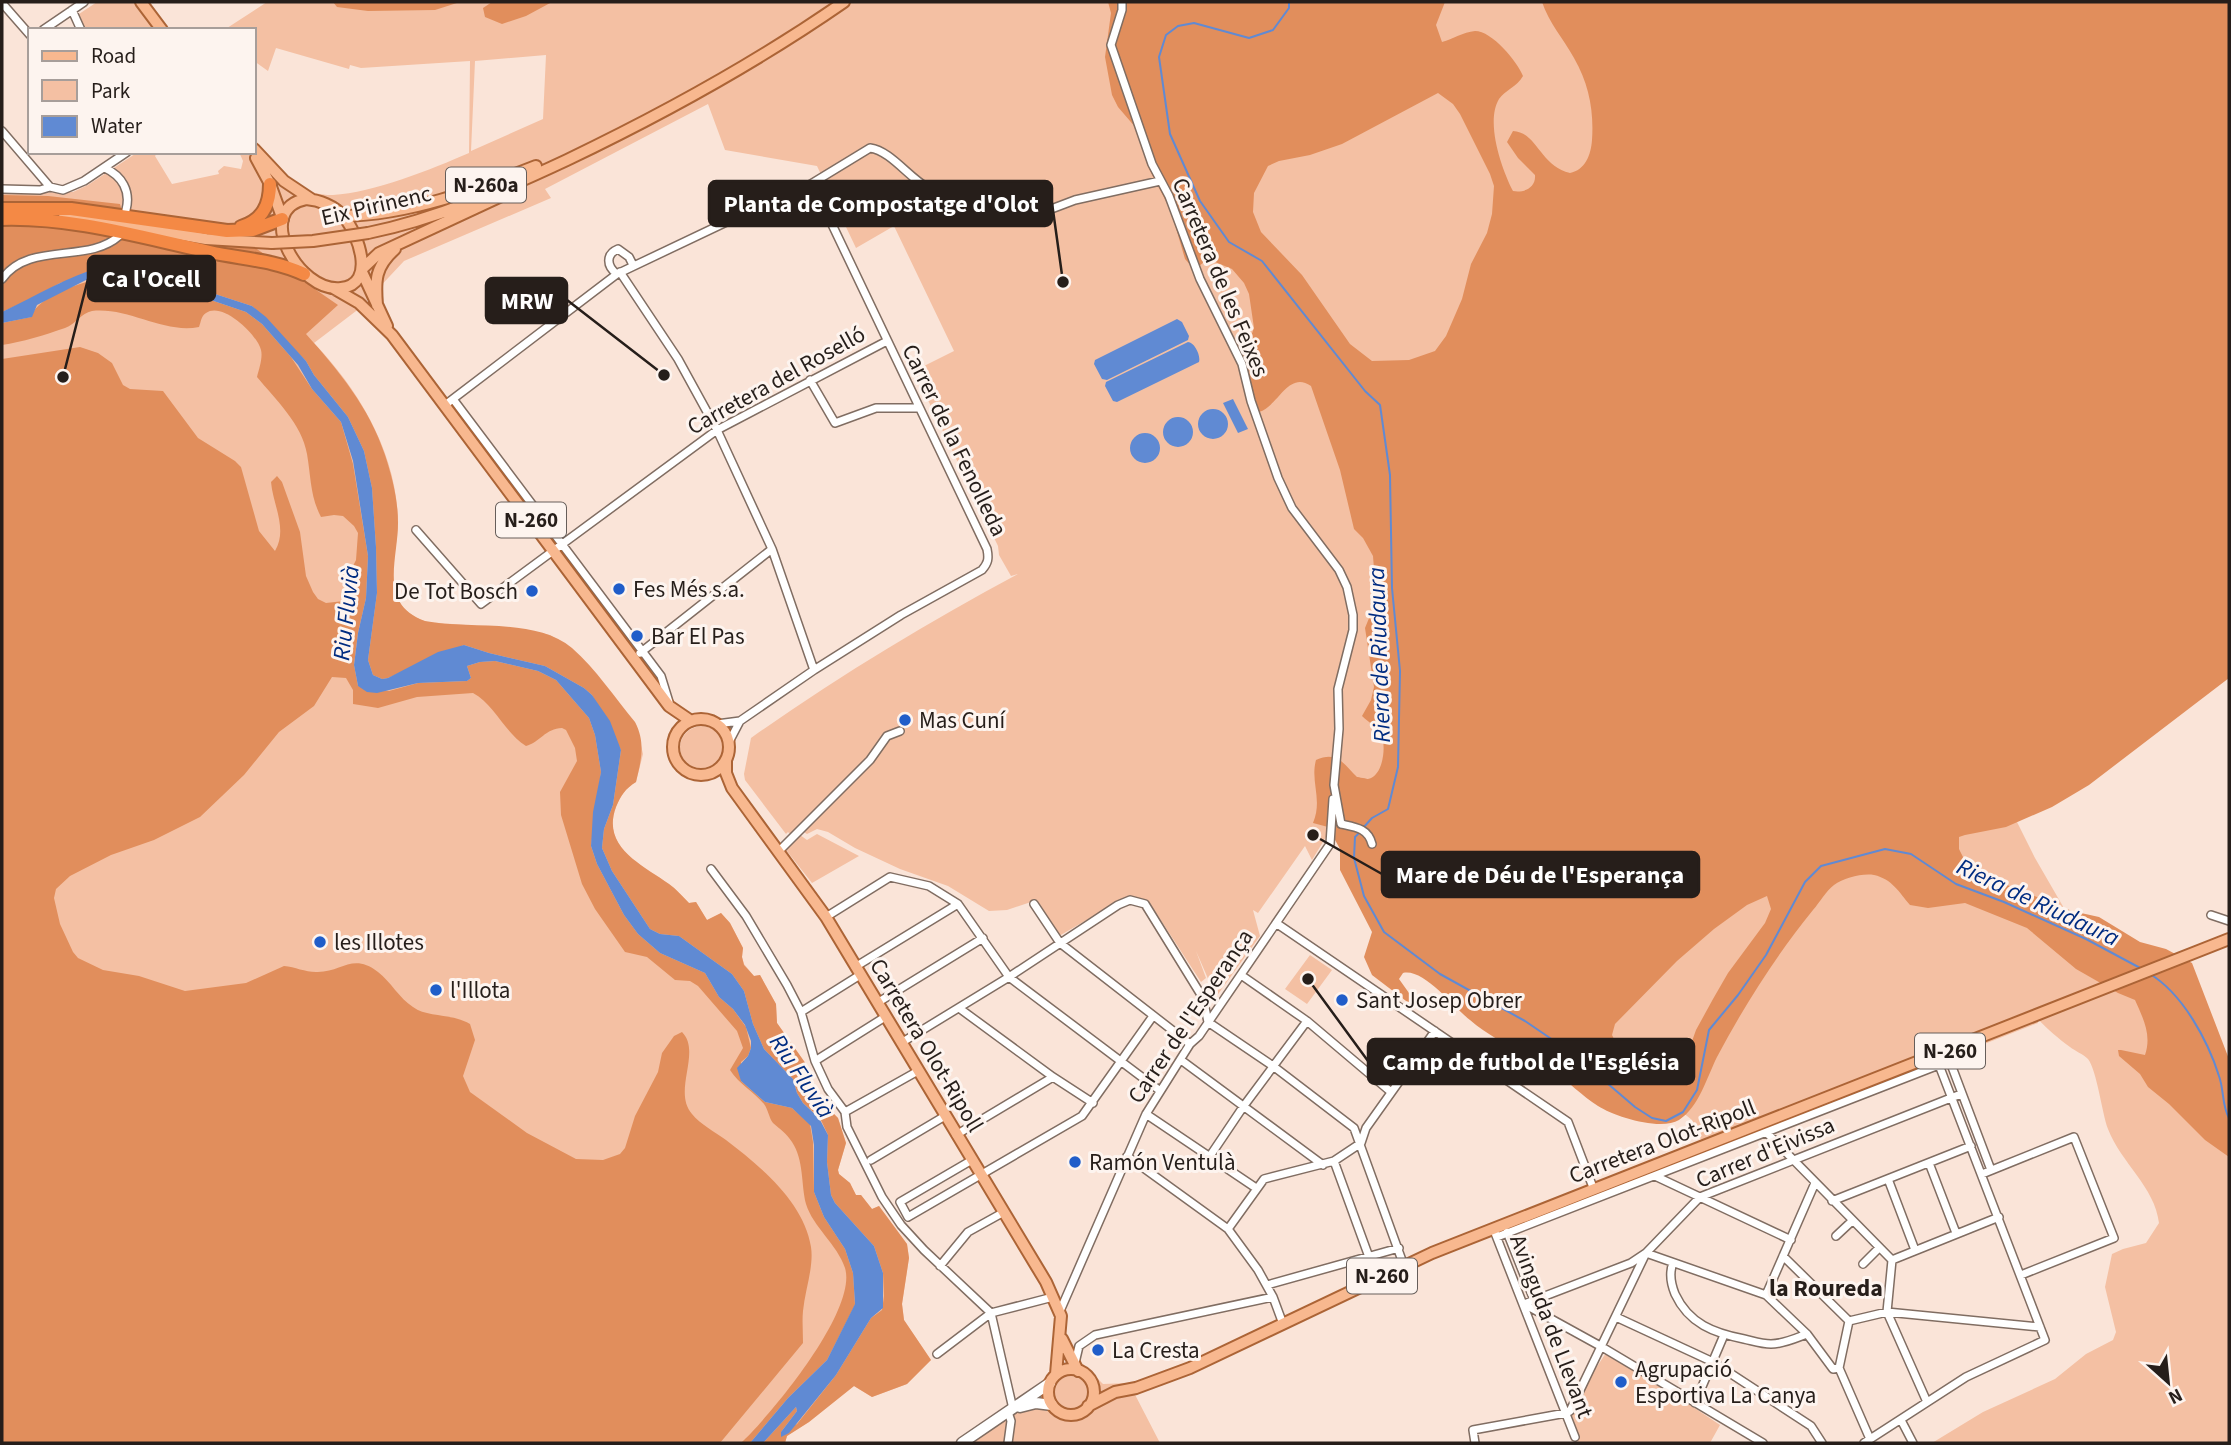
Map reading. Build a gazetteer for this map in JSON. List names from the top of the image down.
{
  "streets": {
    "highway": ["Eix Pirinenc", "N-260"],
    "main road": ["N-260a", "Carretera Olot-Ripoll"],
    "street": [
      "Carretera de les Feixes",
      "Carretera del Roselló",
      "Carrer de la Fenolleda",
      "Carrer de l'Esperança",
      "Carrer d'Eivissa",
      "Avinguda de Llevant"
    ]
  },
  "crossings": [
    ["N-260a", "Eix Pirinenc"],
    ["N-260a", "N-260"],
    ["Eix Pirinenc", "N-260"],
    ["Carretera de les Feixes", "Carrer de l'Esperança"],
    ["Carretera del Roselló", "Carrer de la Fenolleda"],
    ["Carretera del Roselló", "N-260"],
    ["N-260", "Carretera Olot-Ripoll"],
    ["Carrer de l'Esperança", "Carretera Olot-Ripoll"],
    ["Carretera Olot-Ripoll", "Avinguda de Llevant"],
    ["Carrer d'Eivissa", "Avinguda de Llevant"]
  ],
  "districts": ["la Roureda"],
  "water": ["Riu Fluvià", "Riera de Riudaura"],
  "places": [
    "Planta de Compostatge d'Olot",
    "MRW",
    "Ca l'Ocell",
    "Fes Més s.a.",
    "De Tot Bosch",
    "Bar El Pas",
    "Mas Cuní",
    "Mare de Déu de l'Esperança",
    "les Illotes",
    "Camp de futbol de l'Església",
    "l'Illota",
    "Sant Josep Obrer",
    "Ramón Ventulà",
    "La Cresta",
    "Agrupació Esportiva La Canya"
  ],
  "legend": ["Road", "Park", "Water"],
  "north": "bottom right"
}
